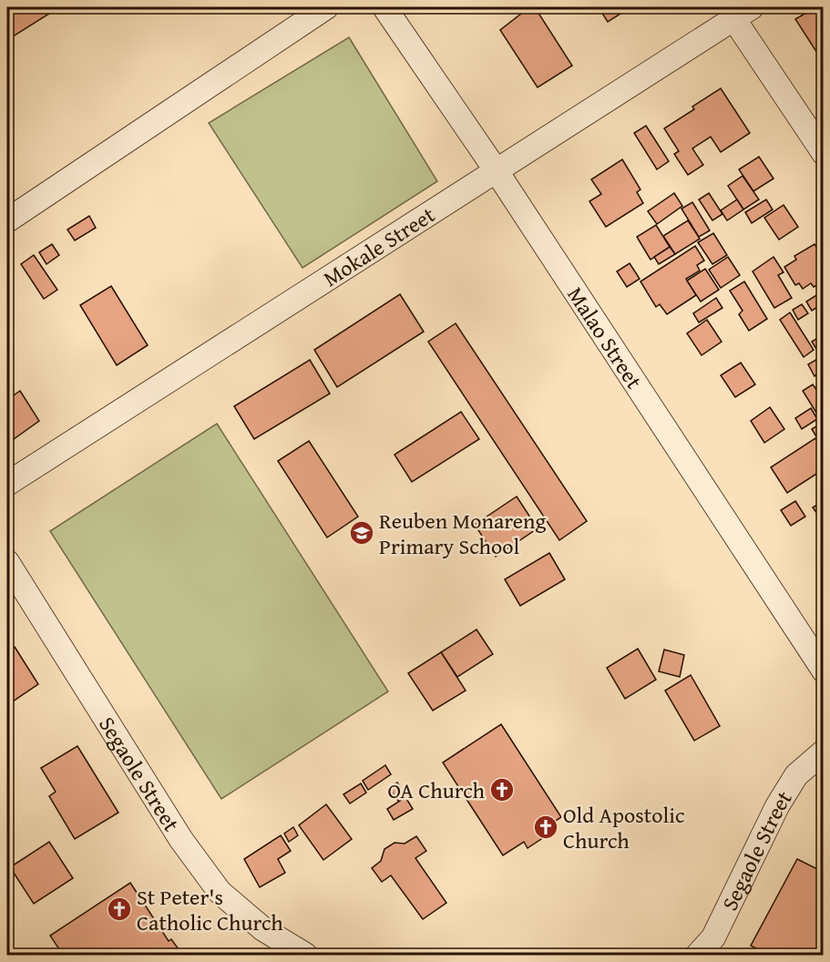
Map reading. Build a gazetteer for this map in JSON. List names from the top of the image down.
{
  "streets": {
    "street": ["Mokale Street", "Malao Street", "Segaole Street"]
  },
  "crossings": [
    ["Mokale Street", "Malao Street"]
  ],
  "places": {
    "school or university": ["Reuben Monareng Primary School"],
    "church": ["OA Church", "Old Apostolic Church", "St Peter's Catholic Church"]
  }
}
